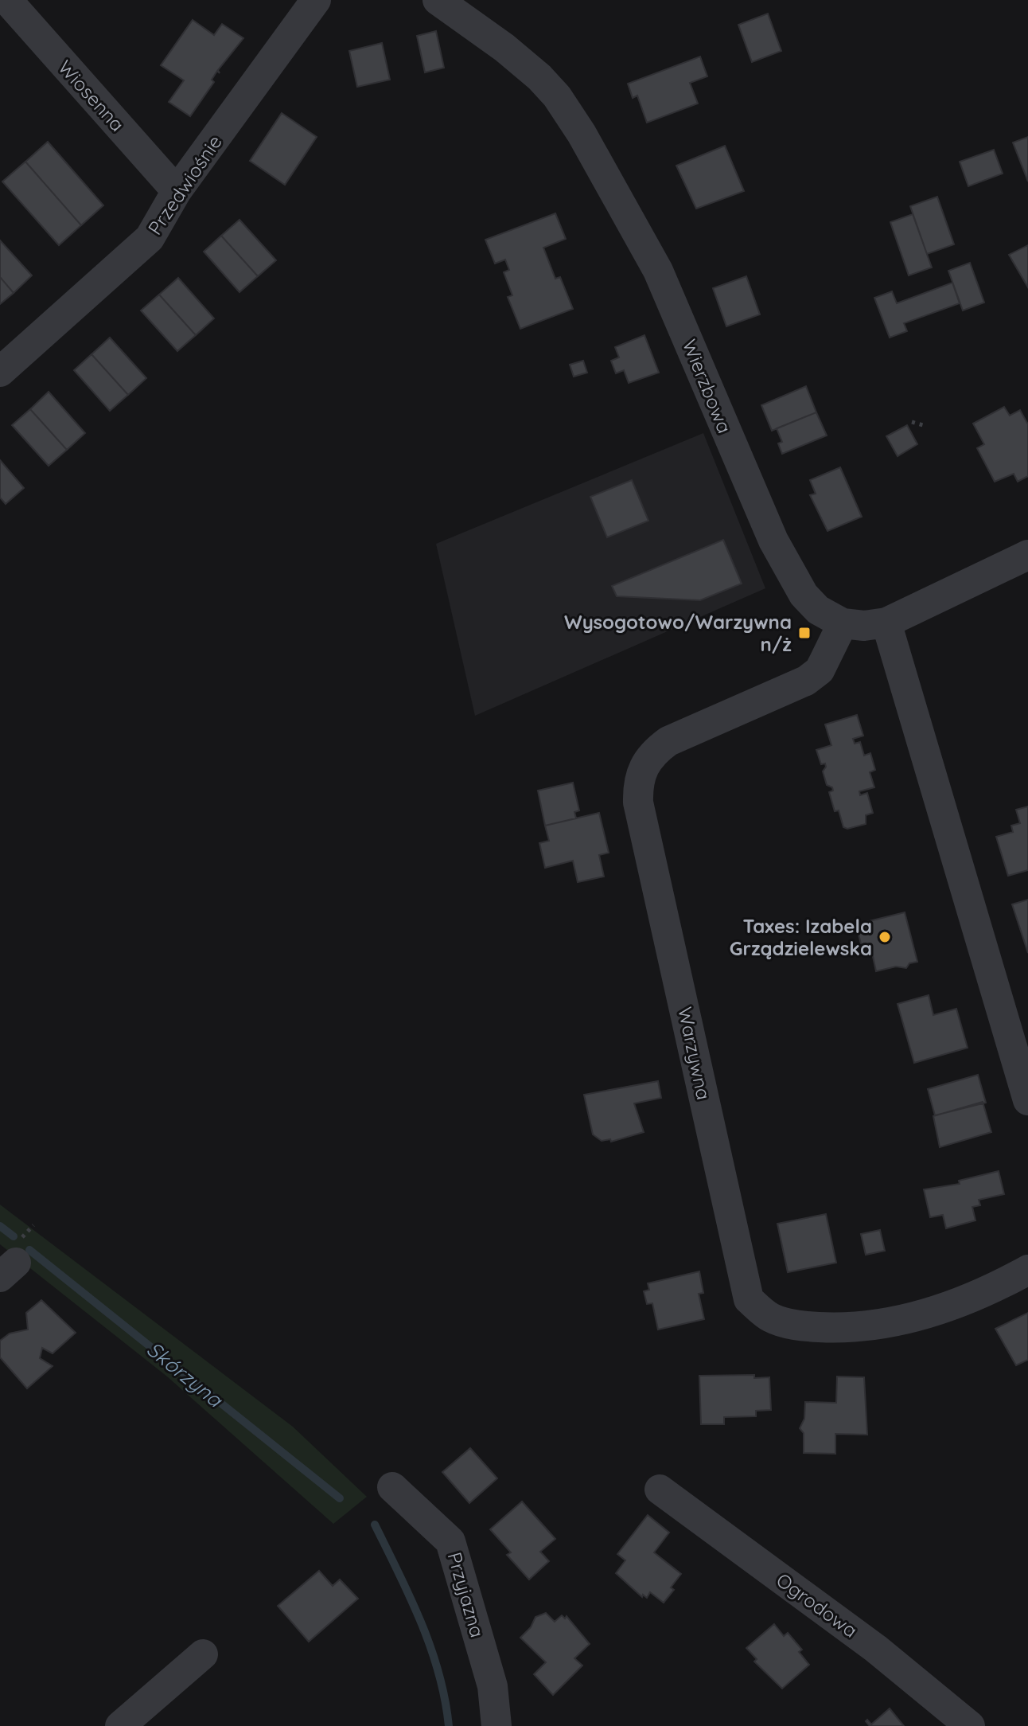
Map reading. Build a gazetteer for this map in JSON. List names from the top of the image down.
{
  "streets": {
    "street": [
      "Wiosenna",
      "Przedwiośnie",
      "Wierzbowa",
      "Warzywna",
      "Przyjazna",
      "Ogrodowa"
    ]
  },
  "crossings": [
    ["Wiosenna", "Przedwiośnie"],
    ["Wierzbowa", "Warzywna"]
  ],
  "water": ["Skórzyna"],
  "places": {
    "transit": ["Wysogotowo/Warzywna n/ż"],
    "other": ["Taxes: Izabela Grządzielewska"]
  }
}
